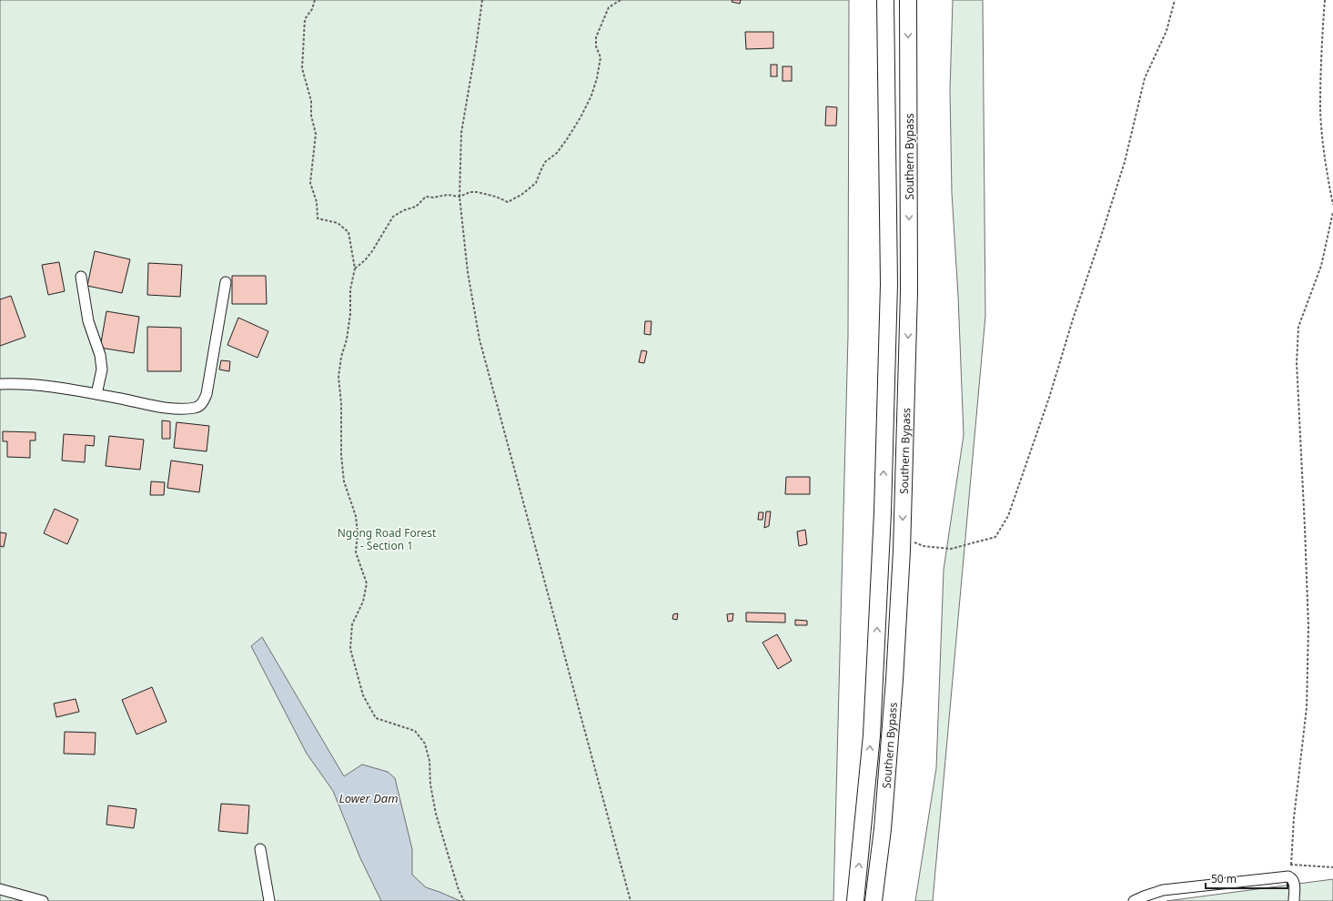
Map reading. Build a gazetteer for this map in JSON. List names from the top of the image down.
{
  "streets": {
    "highway": ["Southern Bypass"]
  },
  "water": ["Lower Dam"],
  "parks": ["Ngong Road Forest - Section 1"],
  "scale_bar": "50 m"
}
